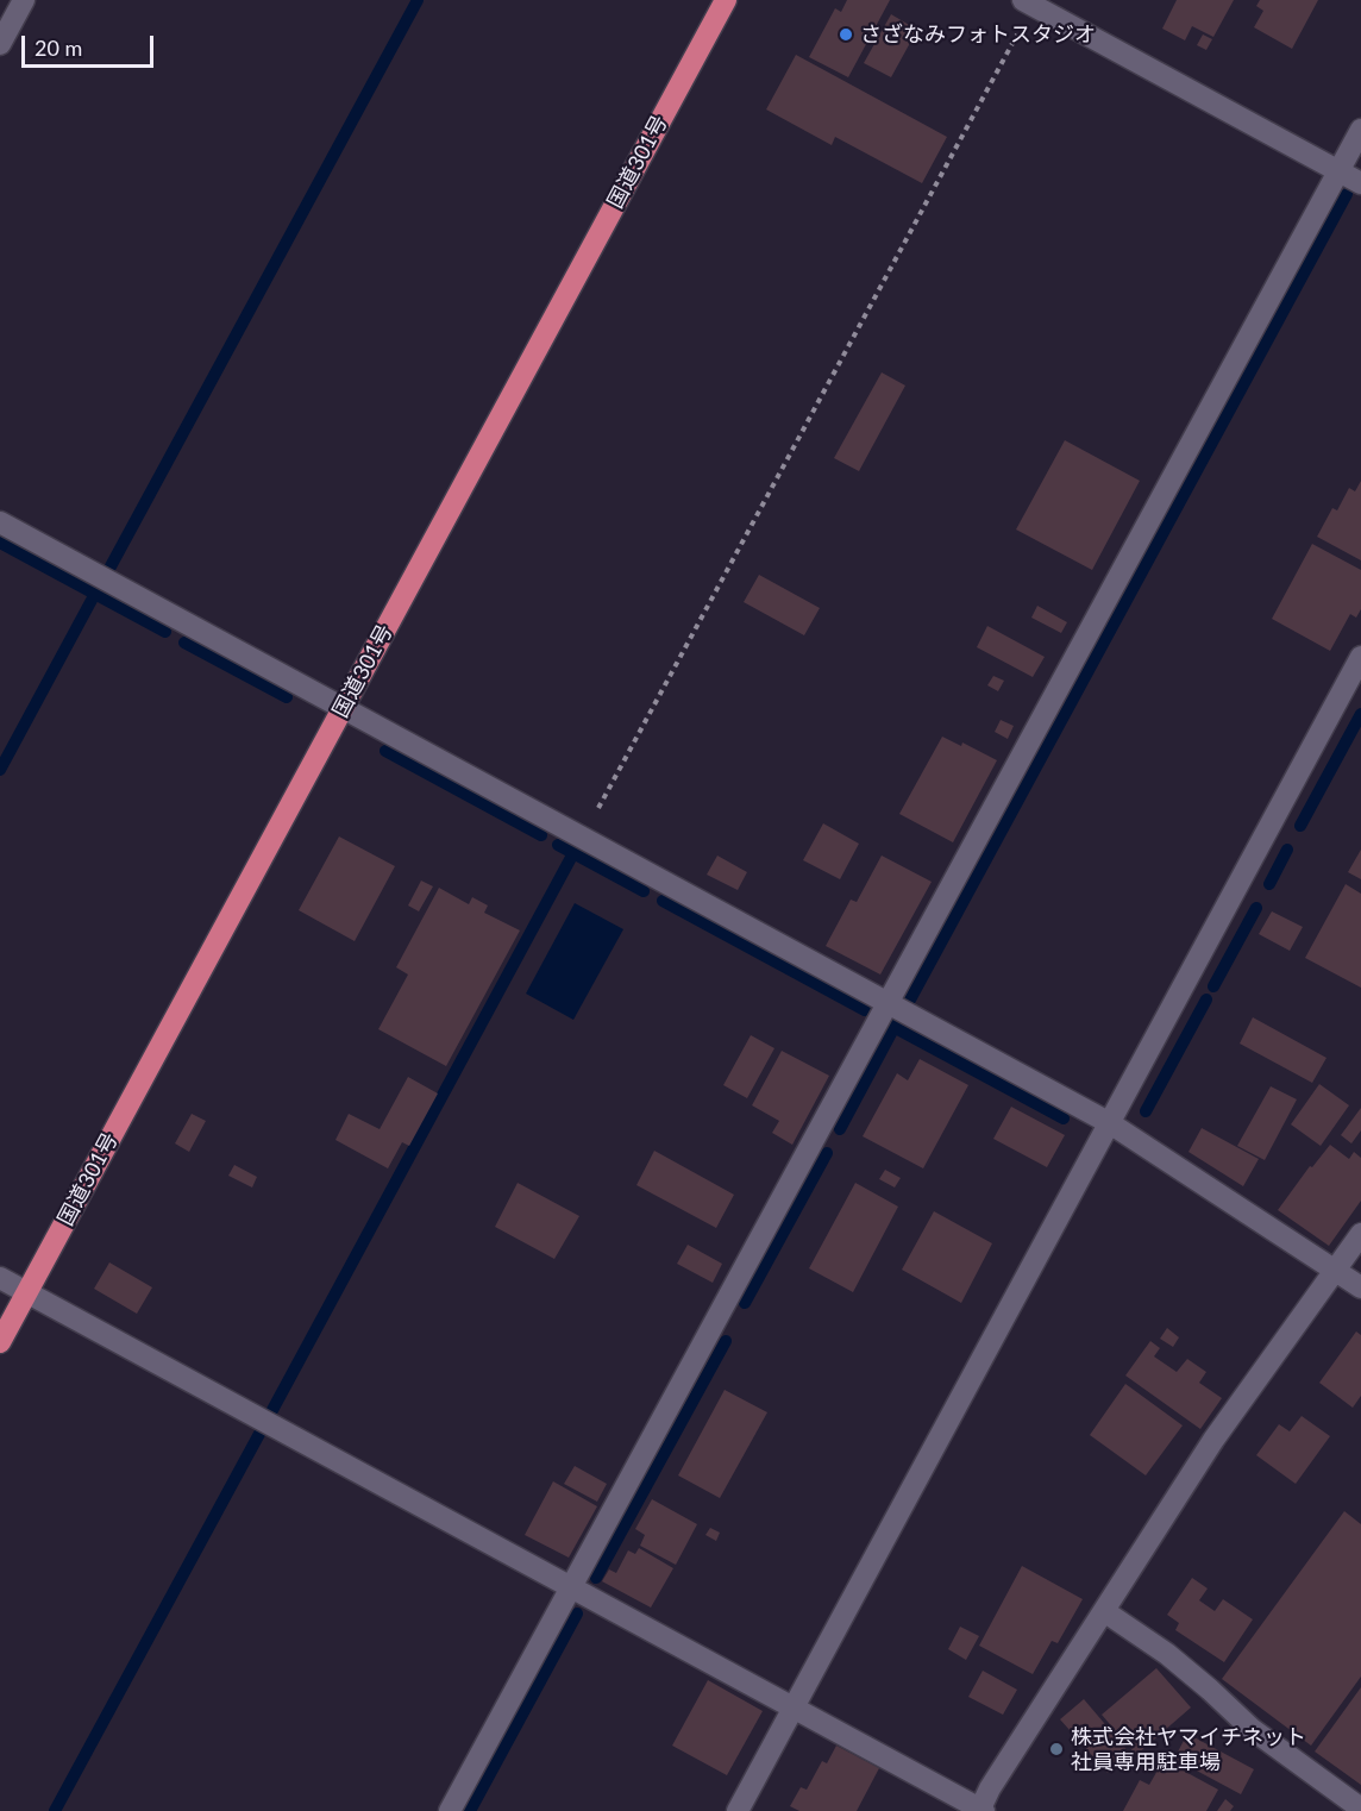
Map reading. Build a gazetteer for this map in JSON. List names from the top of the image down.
{
  "streets": {
    "highway": ["国道301号"]
  },
  "places": ["さざなみフォトスタジオ", "株式会社ヤマイチネット 社員専用駐車場"],
  "scale_bar": "20 m"
}
